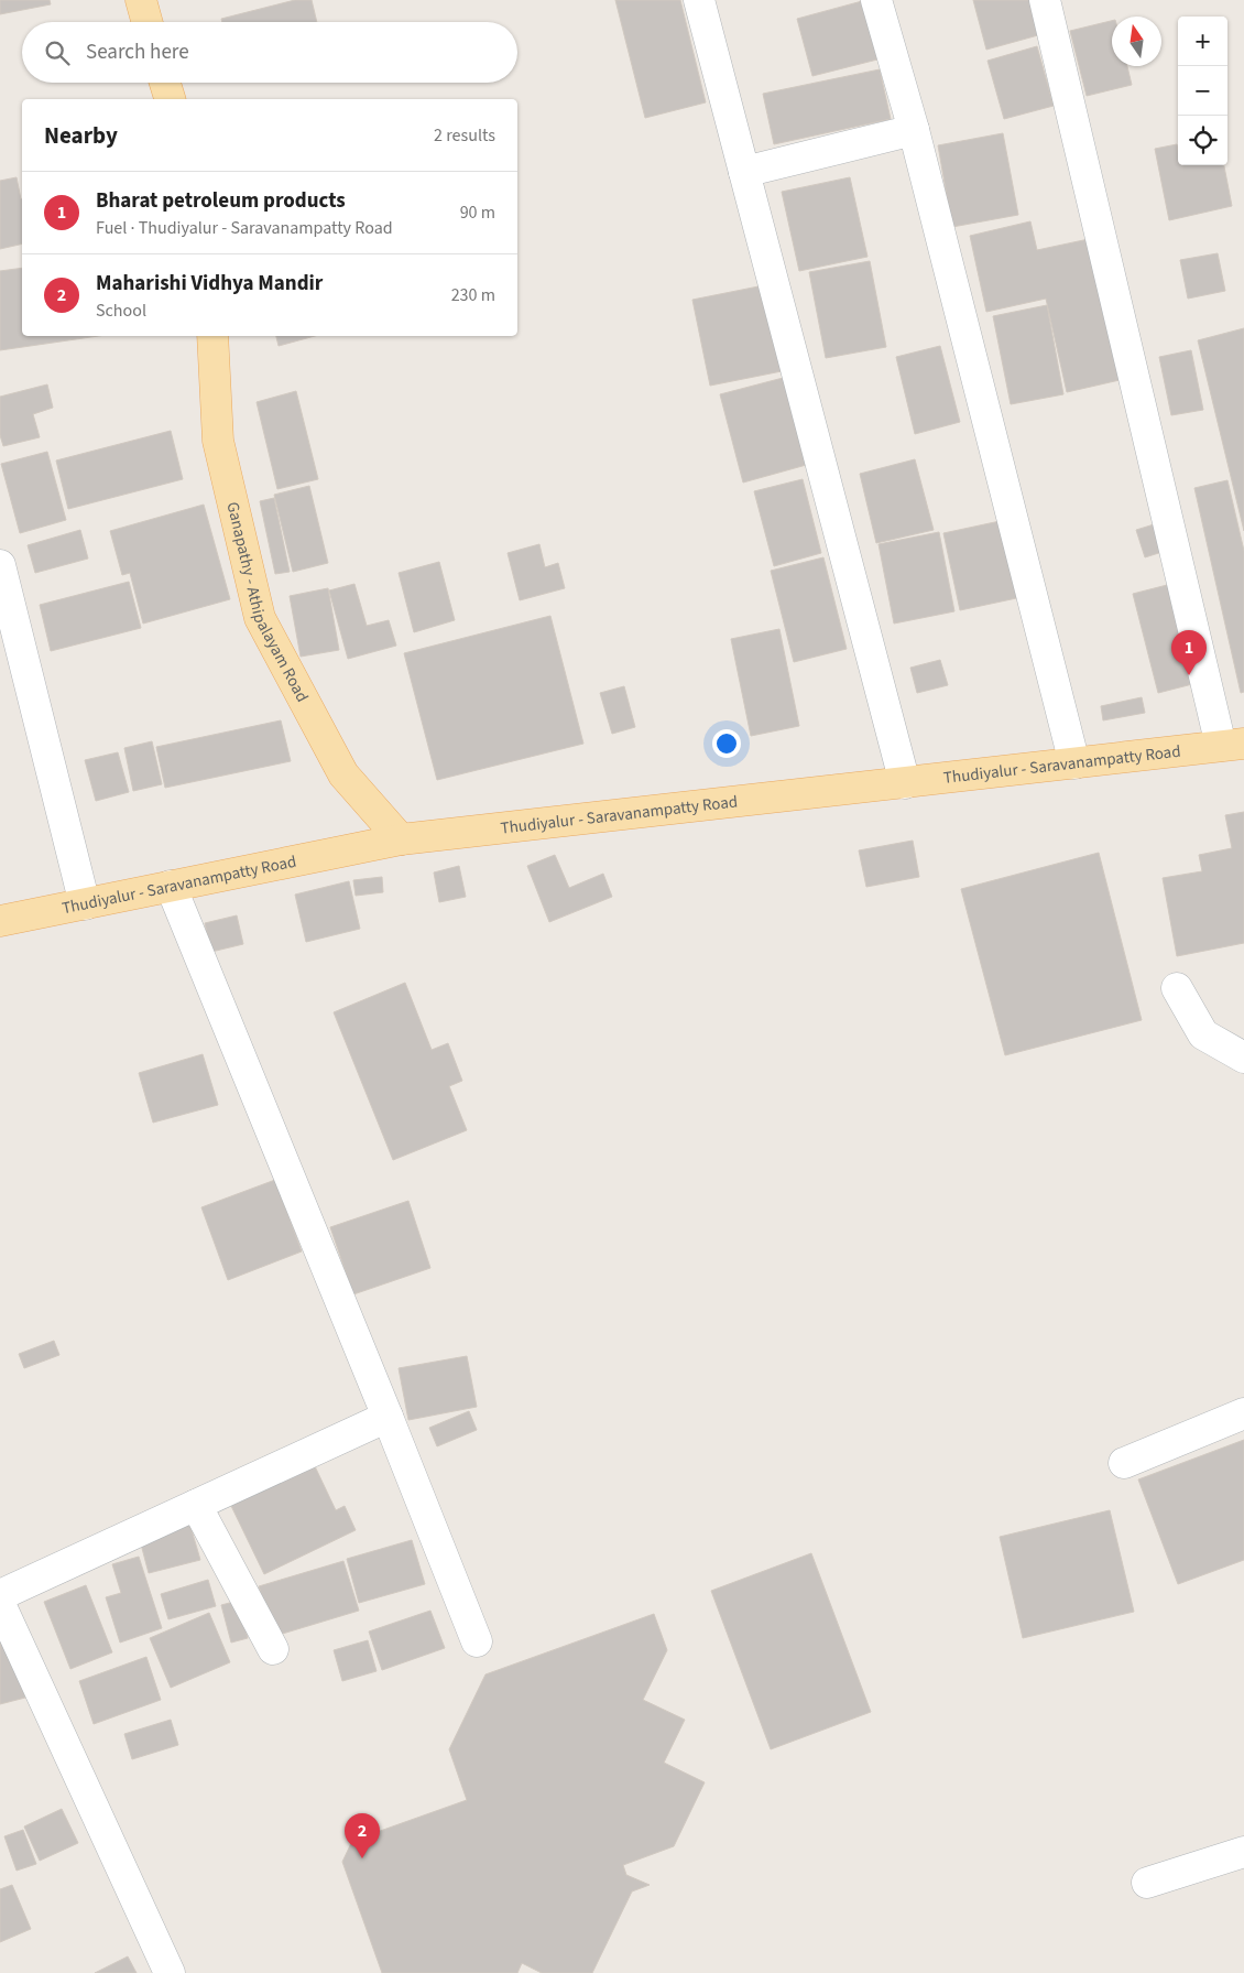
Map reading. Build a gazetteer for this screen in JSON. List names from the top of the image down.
{
  "streets": {
    "main road": ["Ganapathy - Athipalayam Road", "Thudiyalur - Saravanampatty Road"]
  },
  "crossings": [
    ["Ganapathy - Athipalayam Road", "Thudiyalur - Saravanampatty Road"]
  ],
  "north": "top",
  "page": {
    "map_buttons": ["+", "−"],
    "search": "Search here",
    "heading": ["Nearby", "2 results"],
    "list": [
      {
        "mark": "1",
        "name": "Bharat petroleum products",
        "note": "Fuel · Thudiyalur - Saravanampatty Road",
        "value": "90 m"
      },
      {
        "mark": "2",
        "name": "Maharishi Vidhya Mandir",
        "note": "School",
        "value": "230 m"
      }
    ],
    "pins": ["1", "2"]
  }
}
